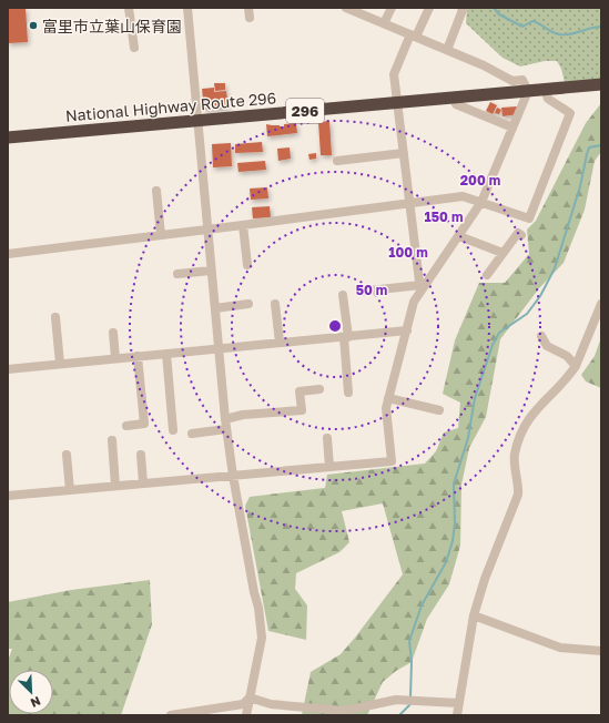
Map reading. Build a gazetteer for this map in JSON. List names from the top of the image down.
{
  "streets": {
    "highway": ["National Highway Route 296", "296"]
  },
  "places": ["富里市立葉山保育園"],
  "north": "bottom right",
  "rings": [
    "200 m",
    "150 m",
    "100 m",
    "50 m"
  ]
}
